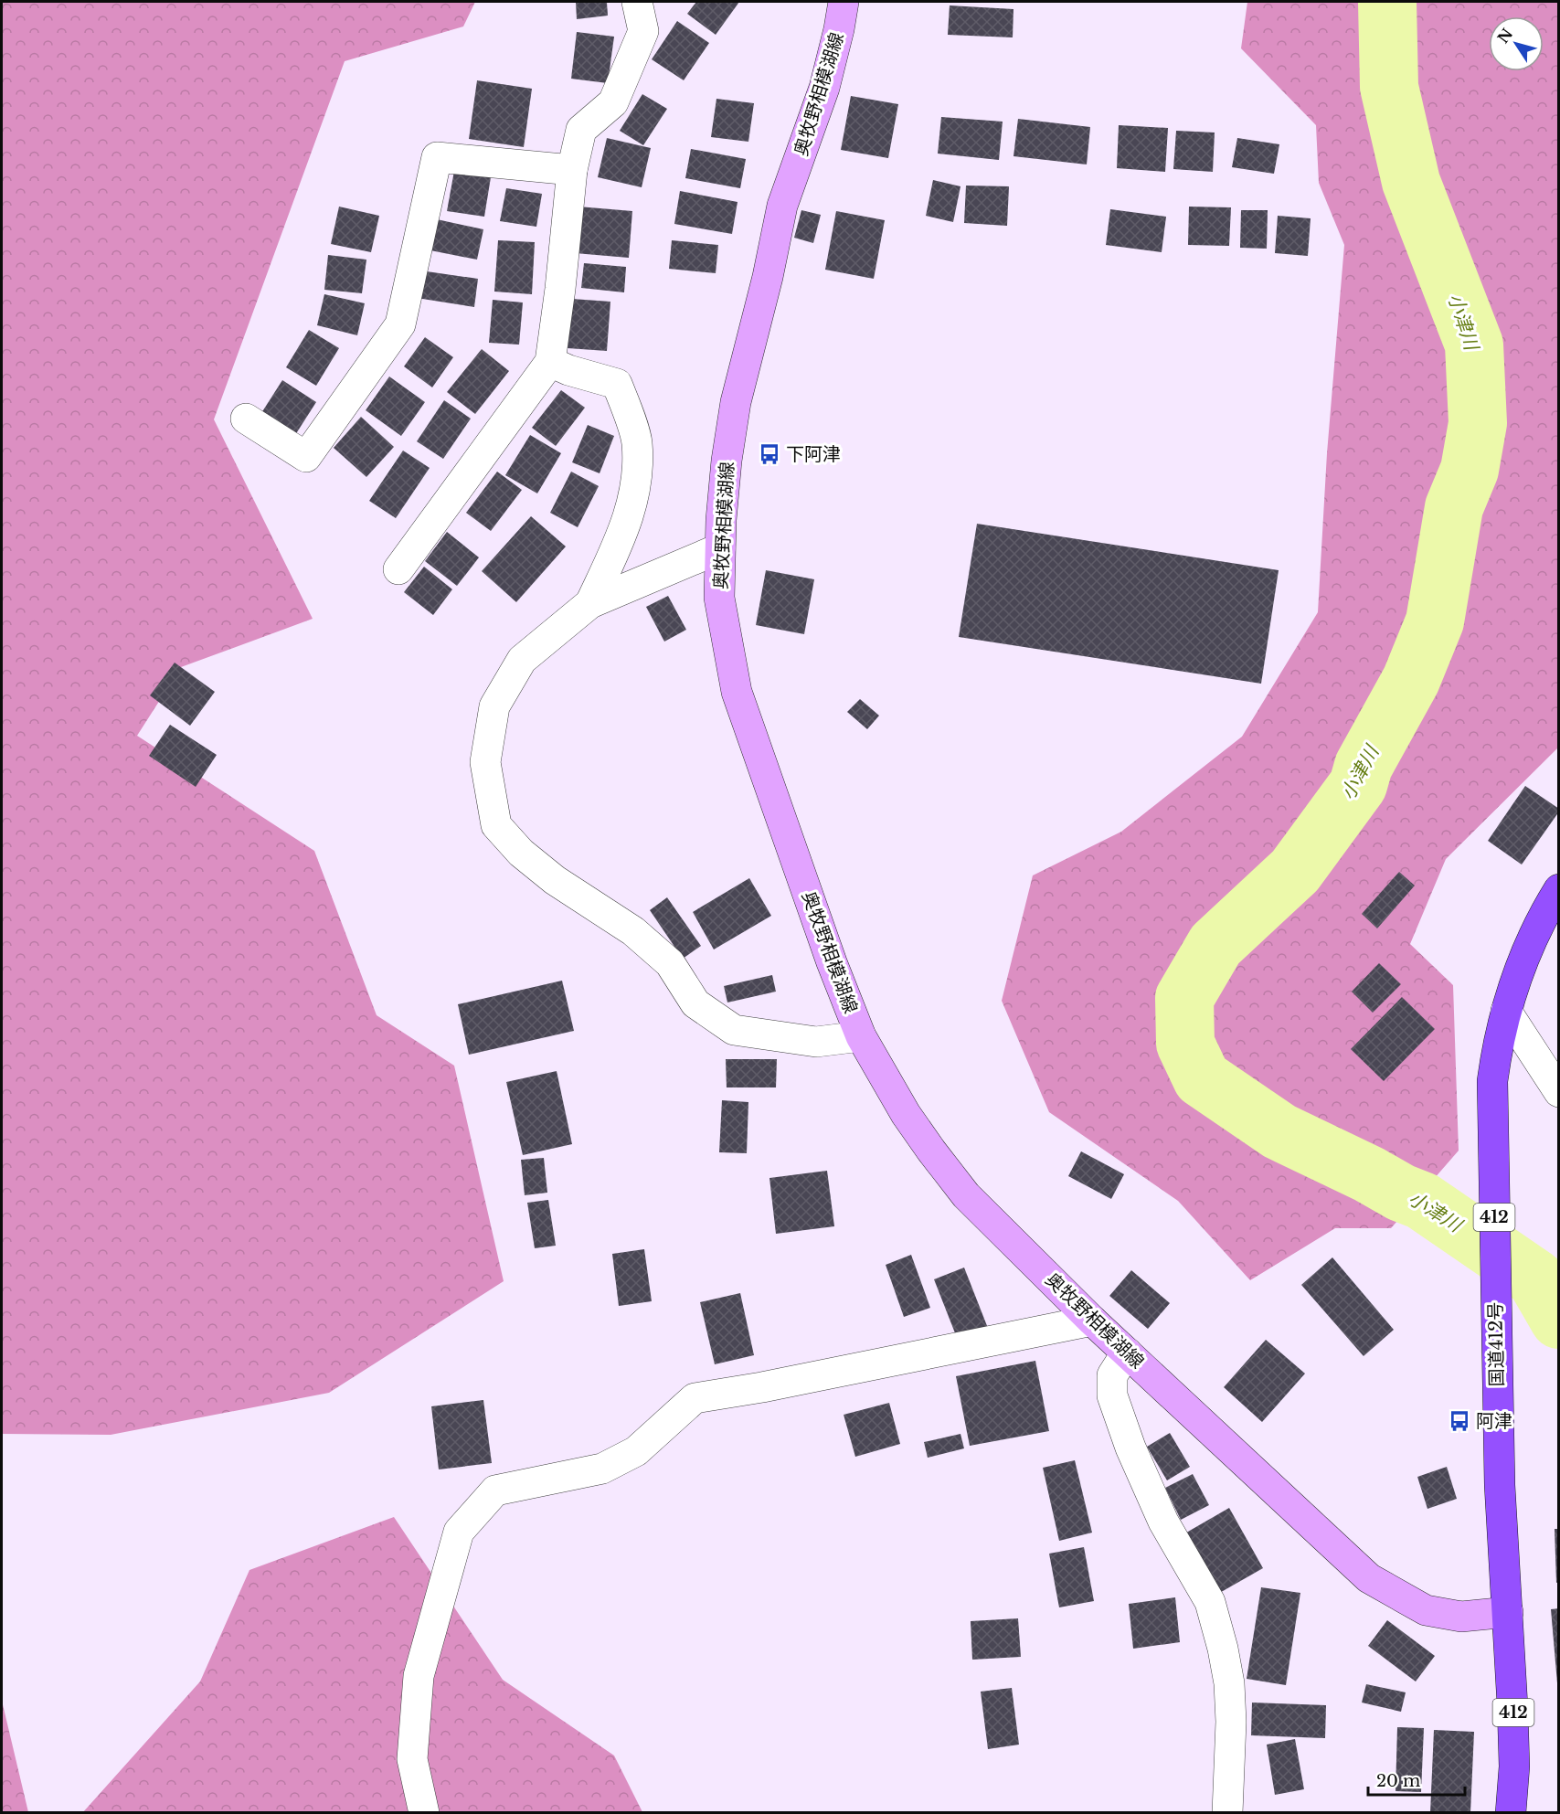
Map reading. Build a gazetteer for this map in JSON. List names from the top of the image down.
{
  "streets": {
    "highway": ["412", "国道412号"],
    "main road": ["奥牧野相模湖線"]
  },
  "crossings": [
    ["奥牧野相模湖線", "国道412号"]
  ],
  "water": ["小津川"],
  "places": {
    "bus stop": ["下阿津", "阿津"]
  },
  "scale_bar": "20 m",
  "north": "top left"
}
